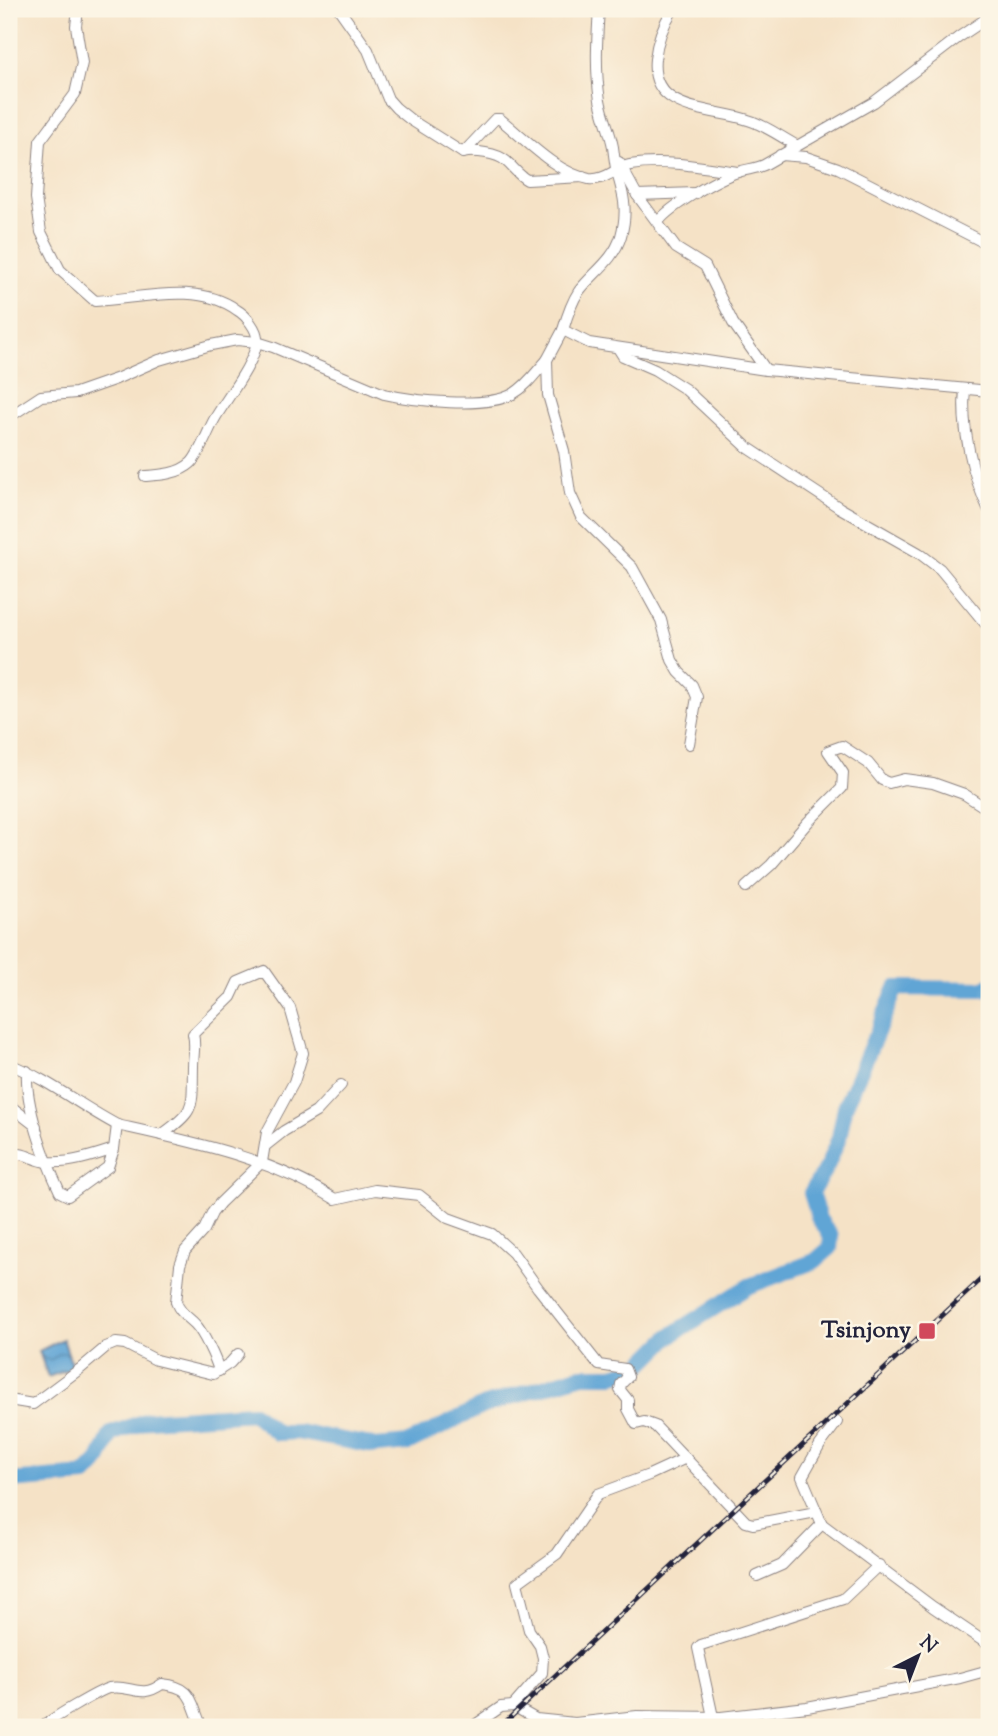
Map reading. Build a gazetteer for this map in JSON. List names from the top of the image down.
{
  "places": {
    "transit": ["Tsinjony"]
  },
  "north": "top right"
}
